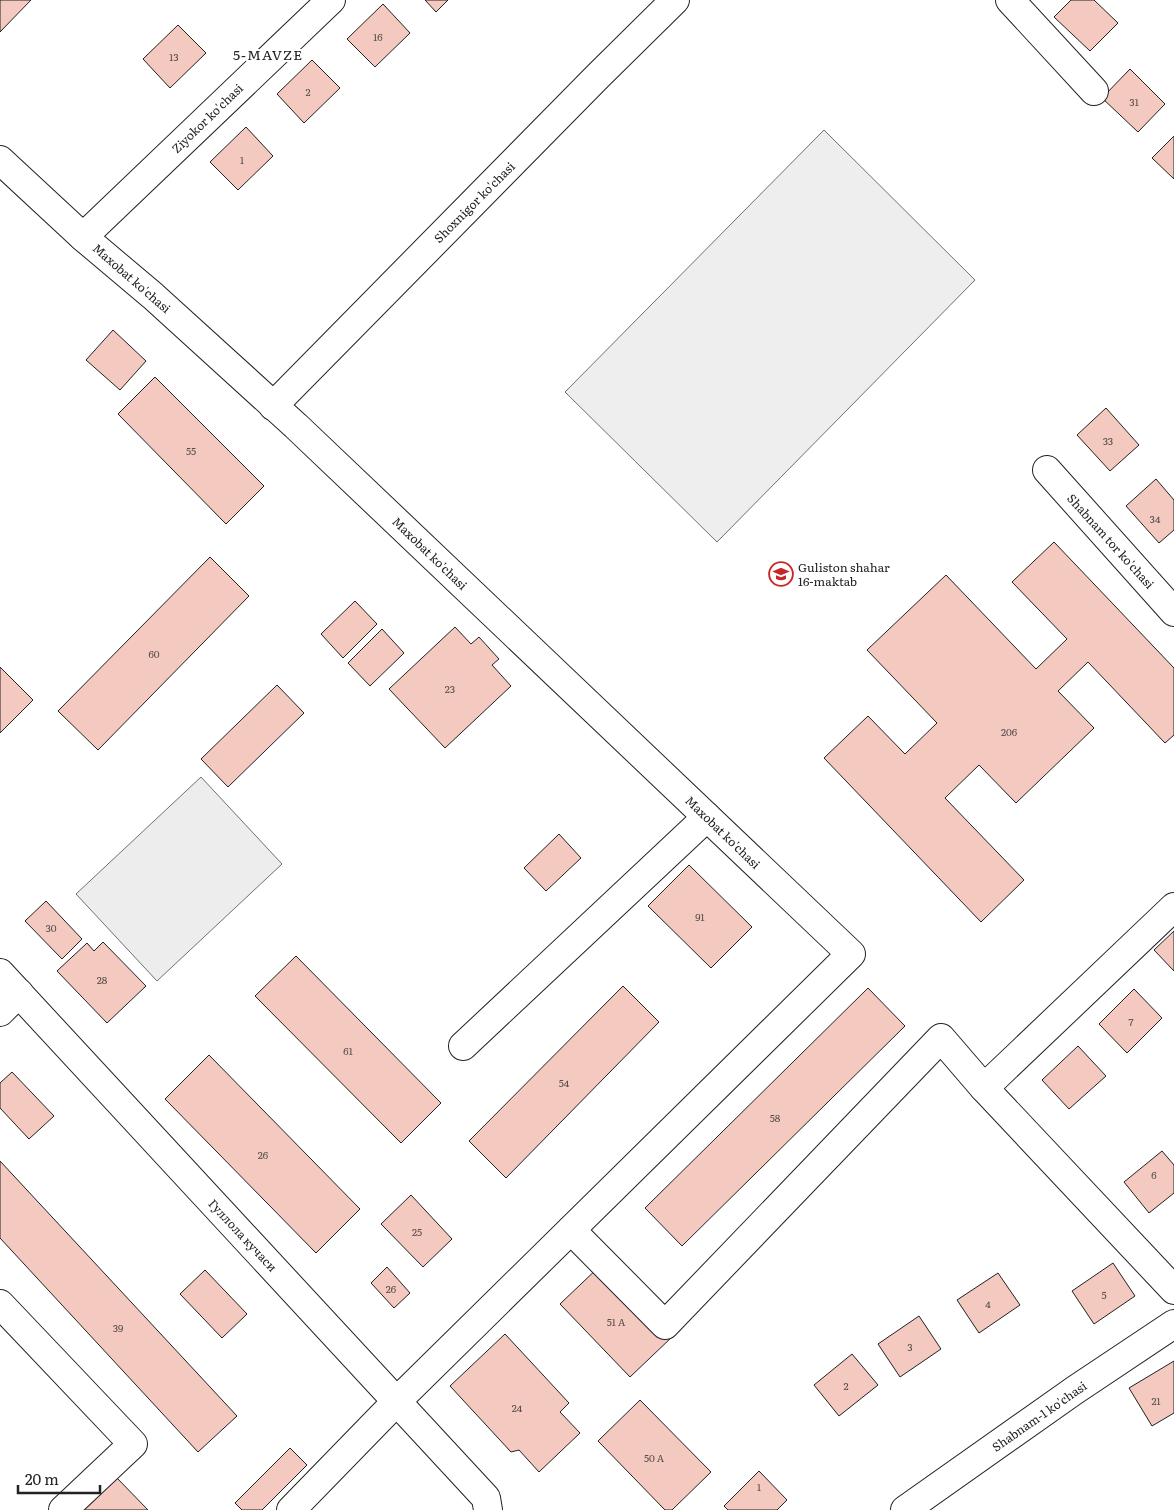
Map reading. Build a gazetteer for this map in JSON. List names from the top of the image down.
{
  "streets": {
    "street": [
      "Ziyokor ko'chasi",
      "Shoxnigor ko'chasi",
      "Maxobat ko'chasi",
      "Shabnam tor ko'chasi",
      "Гуллола кучаси",
      "Shabnam-1 ko'chasi"
    ]
  },
  "crossings": [
    ["Ziyokor ko'chasi", "Maxobat ko'chasi"],
    ["Shoxnigor ko'chasi", "Maxobat ko'chasi"]
  ],
  "districts": ["5-MAVZE"],
  "places": {
    "school or university": ["Guliston shahar 16-maktab"]
  },
  "house_numbers": [
    "16",
    "13",
    "2",
    "31",
    "1",
    "33",
    "55",
    "34",
    "60",
    "23",
    "206",
    "91",
    "30",
    "28",
    "7",
    "61",
    "54",
    "58",
    "26",
    "6",
    "25",
    "26",
    "5",
    "4",
    "51 А",
    "39",
    "3",
    "2",
    "21",
    "24",
    "50 А",
    "1"
  ],
  "scale_bar": "20 m"
}
